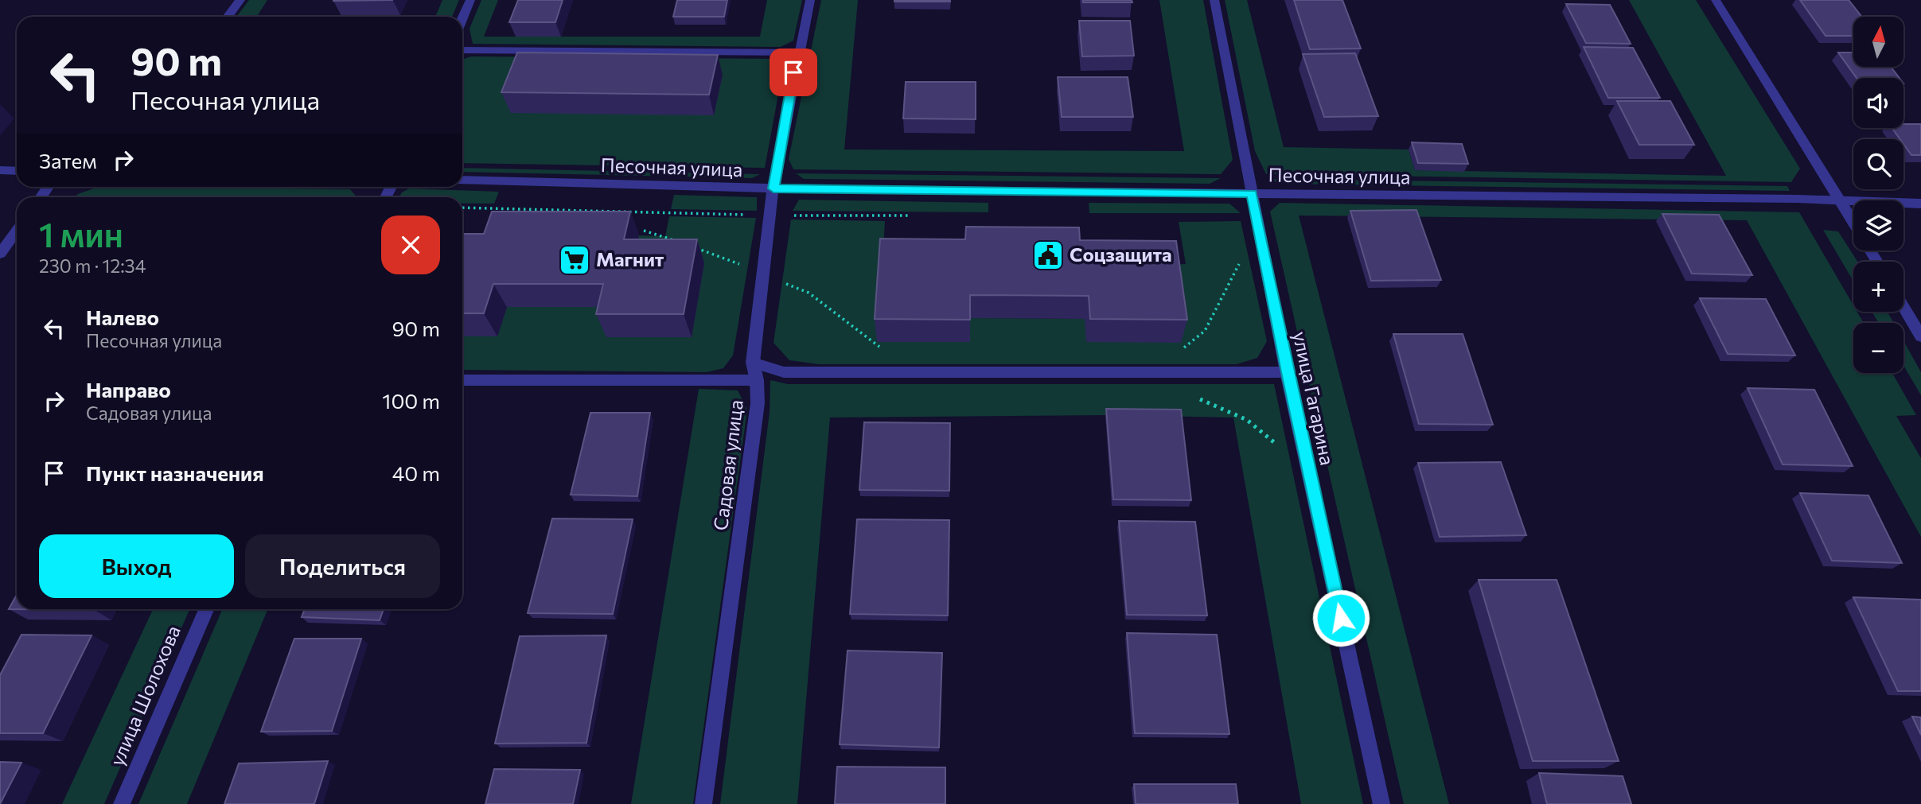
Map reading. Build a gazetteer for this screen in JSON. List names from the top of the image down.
{
  "streets": {
    "street": [
      "Песочная улица",
      "улица Гагарина",
      "Садовая улица",
      "улица Шолохова"
    ]
  },
  "crossings": [
    ["Песочная улица", "улица Гагарина"],
    ["Песочная улица", "Садовая улица"]
  ],
  "places": {
    "public building": ["Соцзащита"],
    "supermarket": ["Магнит"]
  },
  "north": "top",
  "page": {
    "map_buttons": ["+", "−"],
    "turn": ["90 m", "Песочная улица"],
    "then": "Затем",
    "heading": ["1 мин", "230 m · 12:34"],
    "list": [
      {
        "name": "Налево",
        "note": "Песочная улица",
        "value": "90 m"
      },
      {
        "name": "Направо",
        "note": "Садовая улица",
        "value": "100 m"
      },
      {
        "name": "Пункт назначения",
        "value": "40 m"
      }
    ],
    "buttons": ["Выход", "Поделиться"]
  }
}
